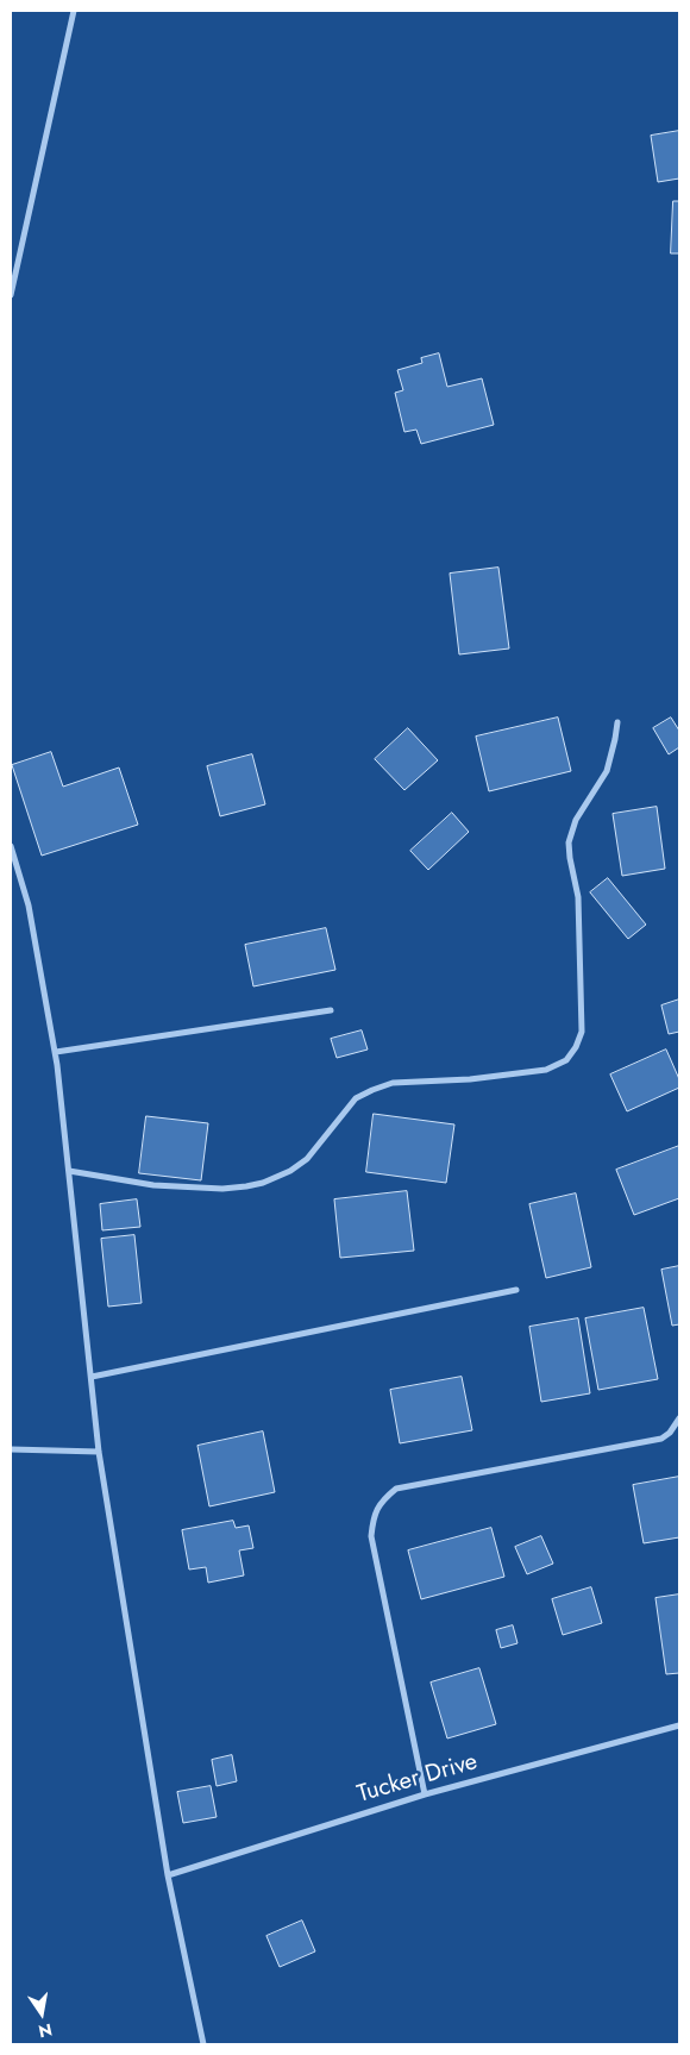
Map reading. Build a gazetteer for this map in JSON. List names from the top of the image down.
{
  "streets": {
    "street": ["Tucker Drive"]
  },
  "north": "bottom"
}
